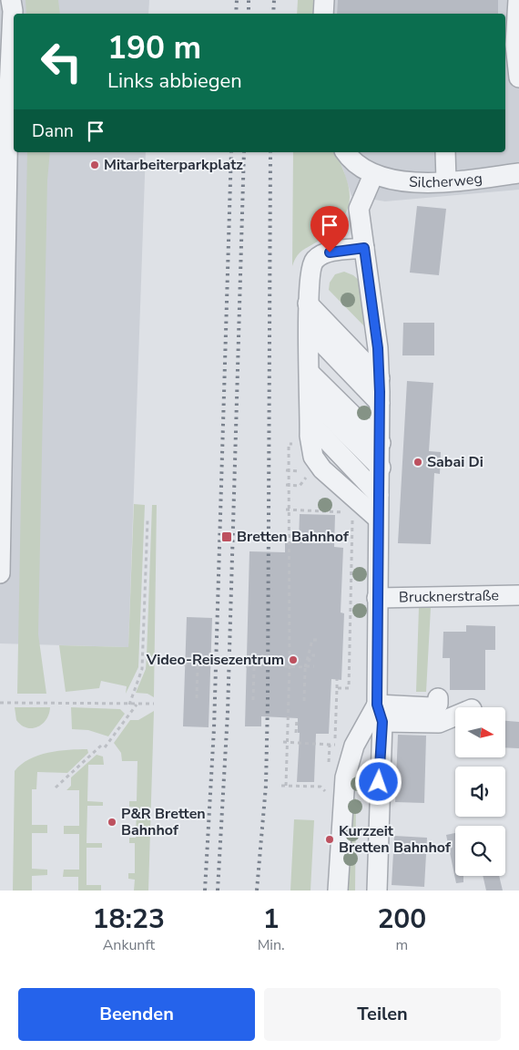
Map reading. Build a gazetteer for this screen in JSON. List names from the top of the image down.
{
  "streets": {
    "street": ["Silcherweg", "Brucknerstraße"]
  },
  "places": {
    "other": [
      "Mitarbeiterparkplatz",
      "Sabai Di",
      "Video-Reisezentrum",
      "P&R Bretten Bahnhof",
      "Kurzzeit Bretten Bahnhof"
    ],
    "transit": ["Bretten Bahnhof"]
  },
  "north": "right",
  "page": {
    "turn": ["190 m", "Links abbiegen"],
    "then": "Dann",
    "eta": [
      "18:23",
      "Ankunft",
      "1",
      "Min.",
      "200",
      "m"
    ],
    "buttons": ["Beenden", "Teilen"]
  }
}
